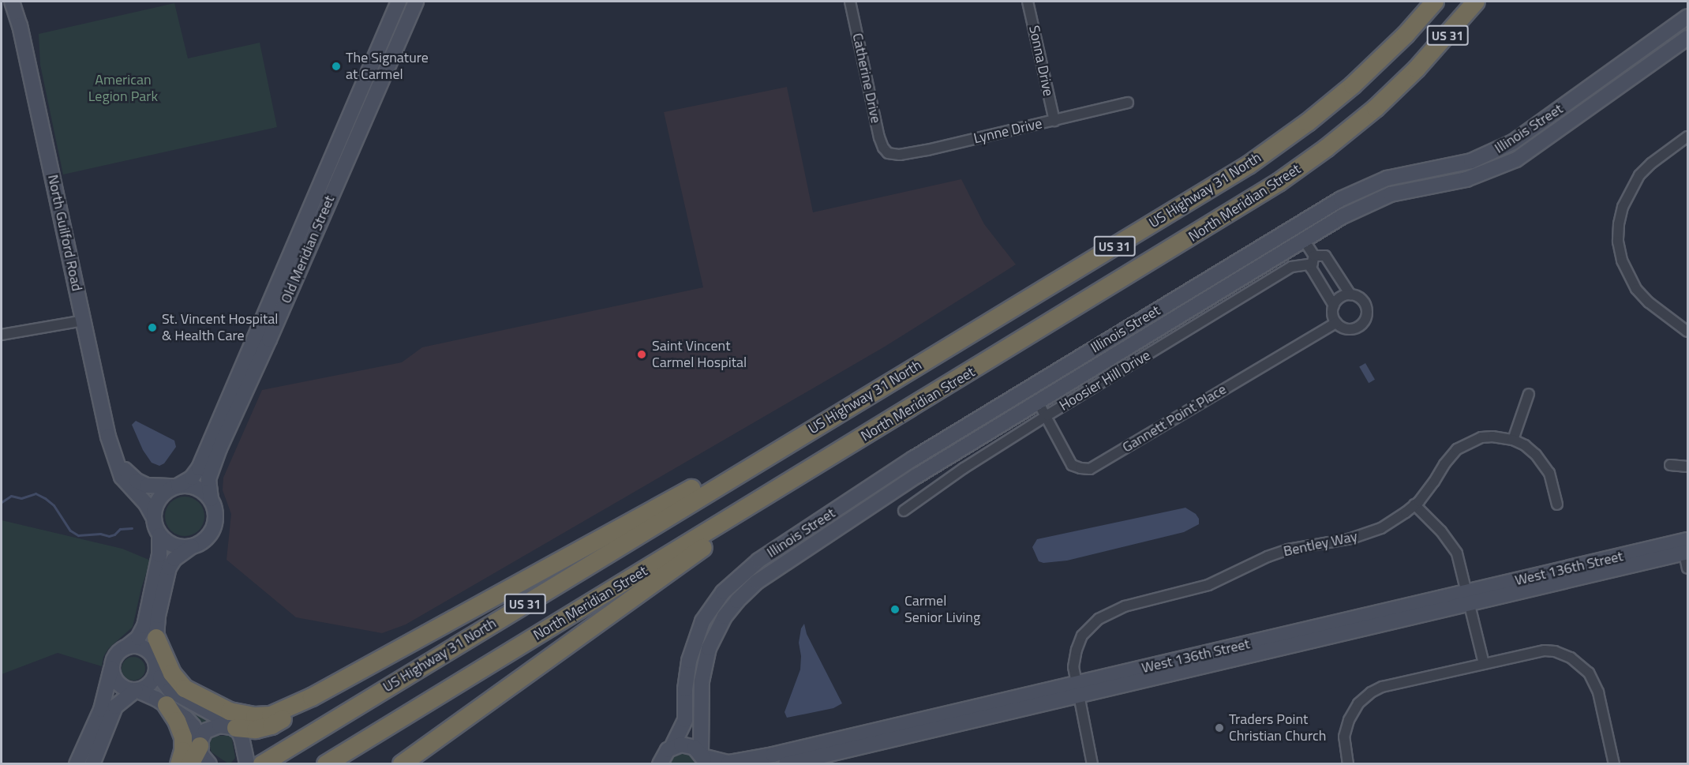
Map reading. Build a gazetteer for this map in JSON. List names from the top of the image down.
{
  "streets": {
    "highway": ["US 31", "US Highway 31 North", "North Meridian Street"],
    "street": [
      "Sonna Drive",
      "Catherine Drive",
      "Illinois Street",
      "Lynne Drive",
      "North Guilford Road",
      "Old Meridian Street",
      "Hoosier Hill Drive",
      "Gannett Point Place",
      "Bentley Way",
      "West 136th Street"
    ]
  },
  "crossings": [
    ["Sonna Drive", "Lynne Drive"],
    ["Catherine Drive", "Lynne Drive"],
    ["Illinois Street", "Gannett Point Place"],
    ["Illinois Street", "West 136th Street"],
    ["North Guilford Road", "Old Meridian Street"],
    ["Hoosier Hill Drive", "Gannett Point Place"],
    ["Bentley Way", "West 136th Street"]
  ],
  "parks": ["American Legion Park"],
  "places": [
    "The Signature at Carmel",
    "St. Vincent Hospital & Health Care",
    "Saint Vincent Carmel Hospital",
    "Carmel Senior Living",
    "Traders Point Christian Church"
  ]
}
